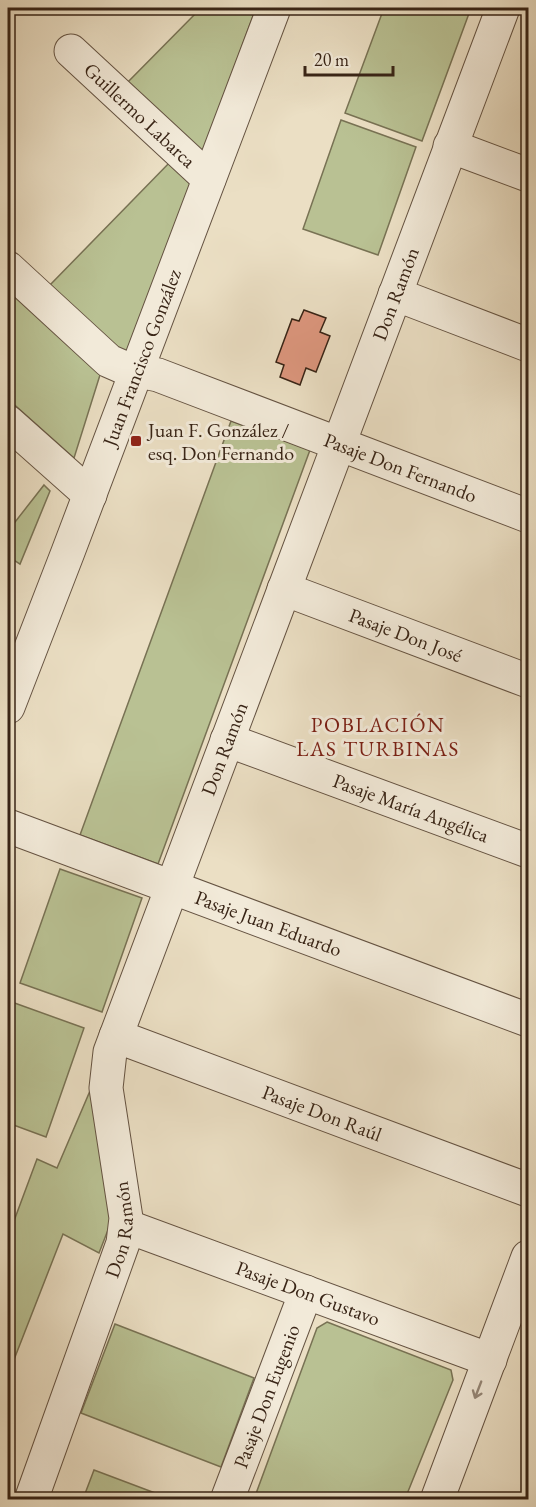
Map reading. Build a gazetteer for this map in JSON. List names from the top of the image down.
{
  "streets": {
    "street": [
      "Guillermo Labarca",
      "Don Ramón",
      "Juan Francisco González",
      "Pasaje Don Fernando",
      "Pasaje Don José",
      "Pasaje María Angélica",
      "Pasaje Juan Eduardo",
      "Pasaje Don Raúl",
      "Pasaje Don Gustavo",
      "Pasaje Don Eugenio"
    ]
  },
  "crossings": [
    ["Guillermo Labarca", "Juan Francisco González"],
    ["Don Ramón", "Pasaje Don Fernando"],
    ["Don Ramón", "Pasaje Don José"],
    ["Don Ramón", "Pasaje María Angélica"],
    ["Don Ramón", "Pasaje Juan Eduardo"],
    ["Don Ramón", "Pasaje Don Raúl"],
    ["Don Ramón", "Pasaje Don Gustavo"],
    ["Juan Francisco González", "Pasaje Don Fernando"],
    ["Pasaje Don Gustavo", "Pasaje Don Eugenio"]
  ],
  "districts": ["POBLACIÓN LAS TURBINAS"],
  "places": {
    "transit": ["Juan F. González / esq. Don Fernando"]
  },
  "scale_bar": "20 m"
}
